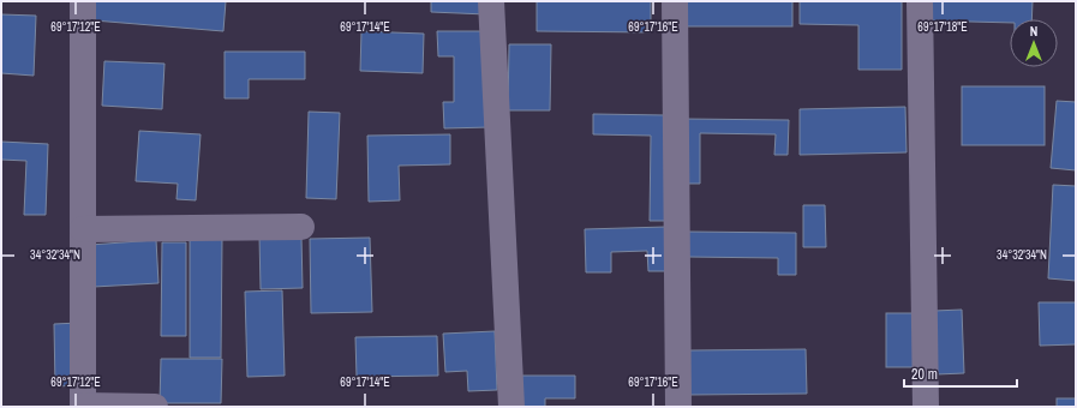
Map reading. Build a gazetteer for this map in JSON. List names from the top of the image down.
{
  "scale_bar": "20 m",
  "north": "top",
  "coordinates": [
    "69°17'12\"E",
    "69°17'14\"E",
    "69°17'16\"E",
    "69°17'18\"E",
    "34°32'34\"N"
  ]
}
